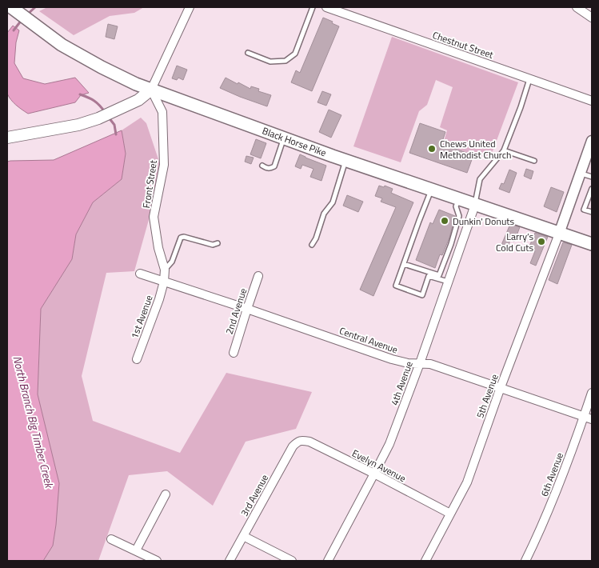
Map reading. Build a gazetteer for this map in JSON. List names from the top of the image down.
{
  "streets": {
    "main road": ["Black Horse Pike"],
    "street": [
      "Chestnut Street",
      "Front Street",
      "2nd Avenue",
      "1st Avenue",
      "Central Avenue",
      "4th Avenue",
      "5th Avenue",
      "Evelyn Avenue",
      "6th Avenue",
      "3rd Avenue"
    ]
  },
  "crossings": [
    ["Black Horse Pike", "Front Street"],
    ["Black Horse Pike", "4th Avenue"],
    ["Black Horse Pike", "5th Avenue"],
    ["Front Street", "1st Avenue"],
    ["Front Street", "Central Avenue"],
    ["2nd Avenue", "Central Avenue"],
    ["1st Avenue", "Central Avenue"],
    ["Central Avenue", "4th Avenue"],
    ["Central Avenue", "5th Avenue"],
    ["Central Avenue", "6th Avenue"],
    ["4th Avenue", "Evelyn Avenue"],
    ["5th Avenue", "Evelyn Avenue"],
    ["Evelyn Avenue", "3rd Avenue"]
  ],
  "water": ["North Branch Big Timber Creek"],
  "places": ["Chews United Methodist Church", "Dunkin' Donuts", "Larry’s Cold Cuts"]
}
